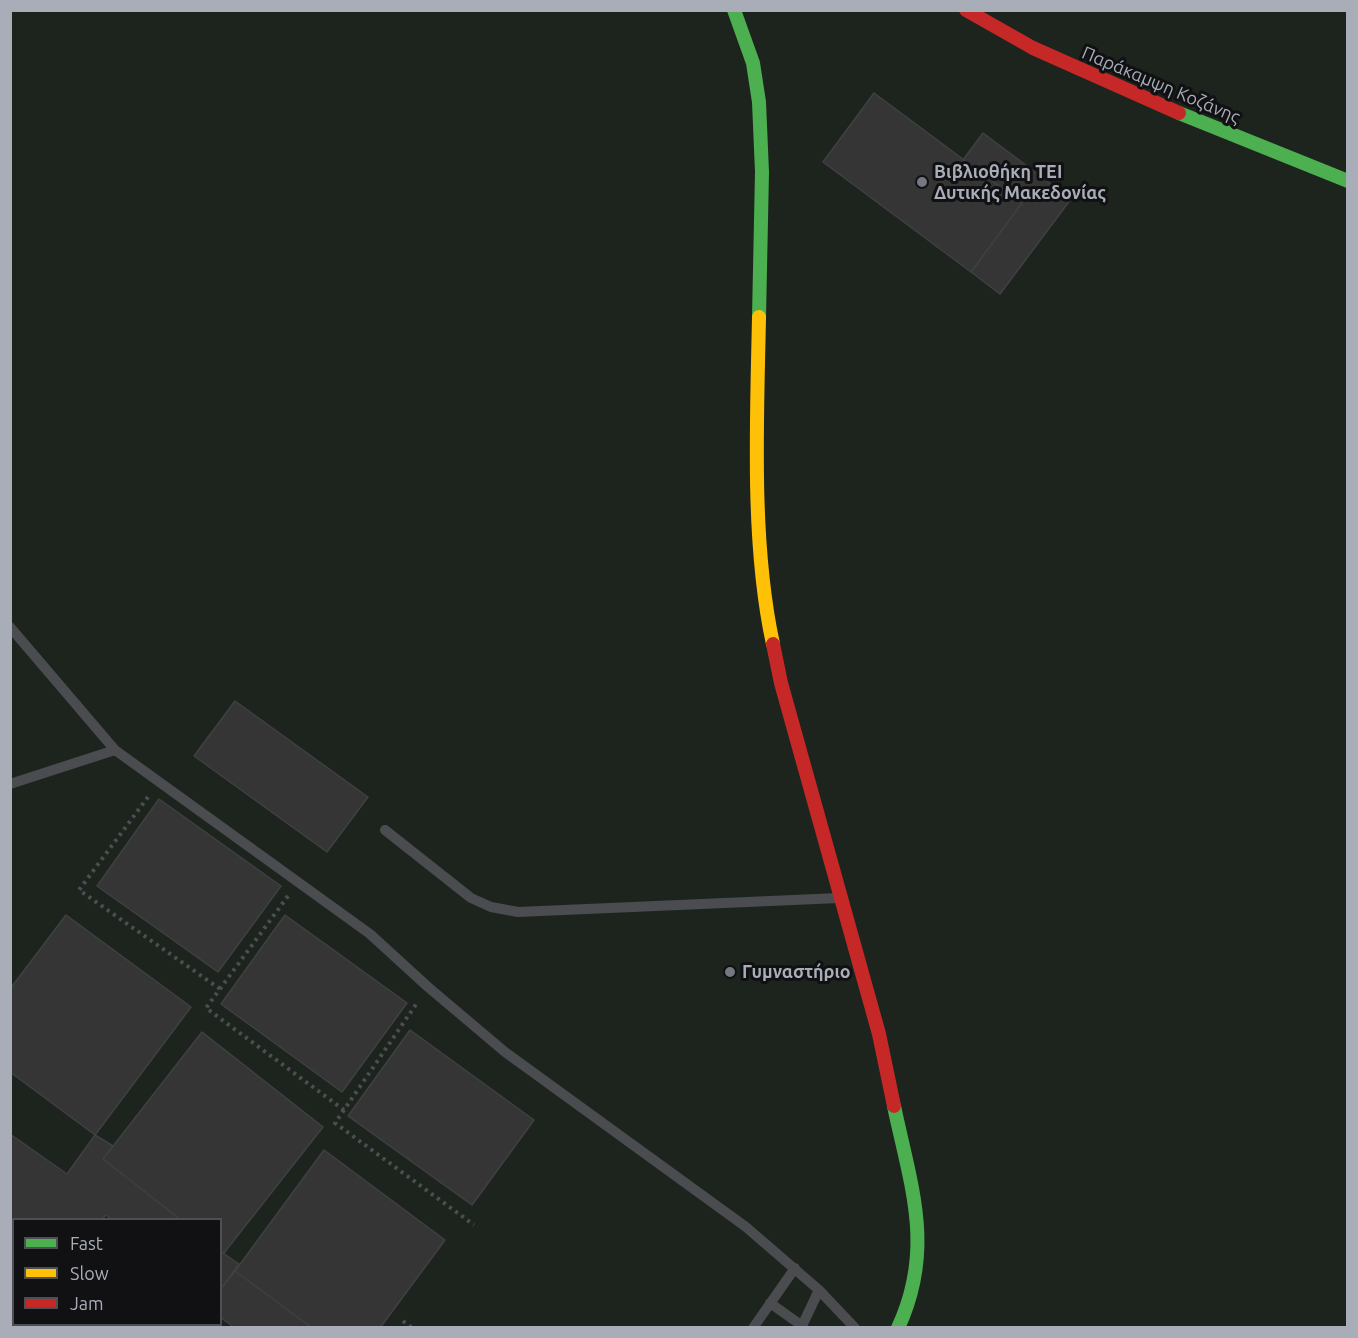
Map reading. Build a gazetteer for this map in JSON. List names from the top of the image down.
{
  "streets": {
    "street": ["Παράκαμψη Κοζάνης"]
  },
  "places": ["Βιβλιοθήκη ΤΕΙ Δυτικής Μακεδονίας", "Γυμναστήριο"],
  "legend": ["Fast", "Slow", "Jam"]
}
